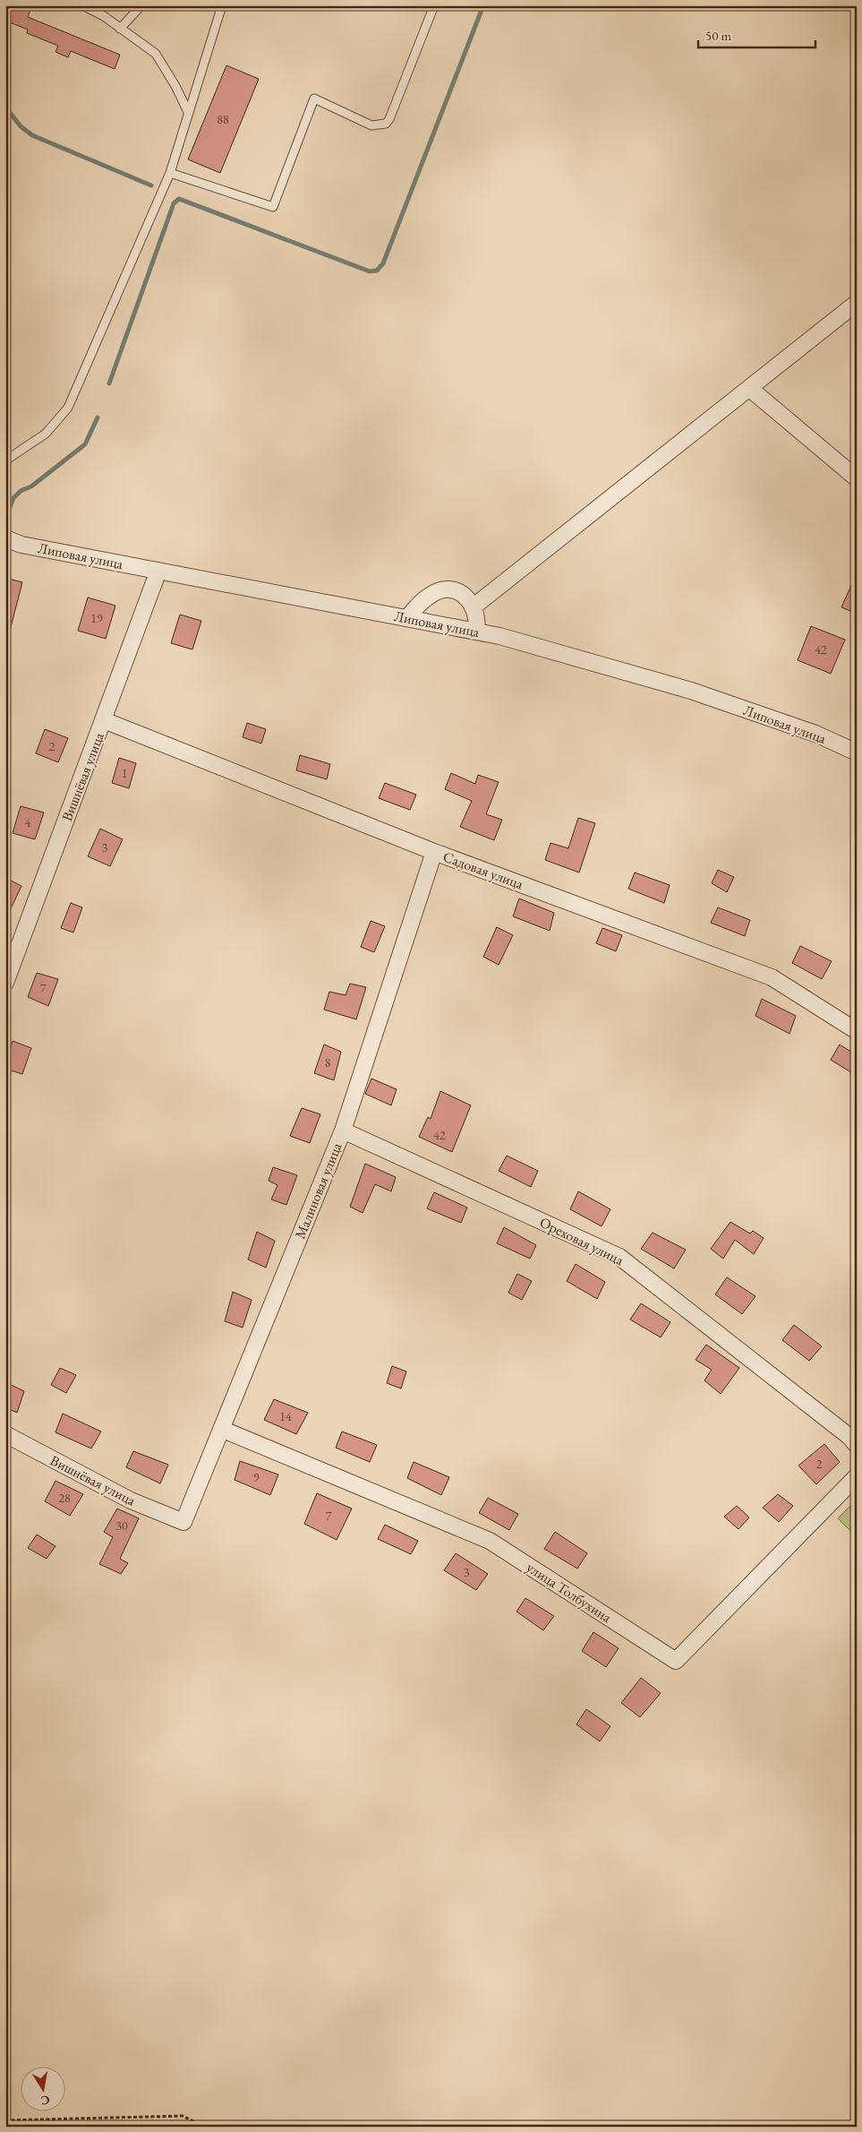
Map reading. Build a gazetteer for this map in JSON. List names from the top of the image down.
{
  "streets": {
    "street": [
      "Липовая улица",
      "Вишнёвая улица",
      "Садовая улица",
      "Малиновая улица",
      "Ореховая улица",
      "улица Толбухина"
    ]
  },
  "crossings": [
    ["Липовая улица", "Вишнёвая улица"],
    ["Вишнёвая улица", "Садовая улица"],
    ["Вишнёвая улица", "Малиновая улица"],
    ["Садовая улица", "Малиновая улица"],
    ["Малиновая улица", "Ореховая улица"],
    ["Малиновая улица", "улица Толбухина"]
  ],
  "house_numbers": [
    "88",
    "19",
    "42",
    "2",
    "1",
    "4",
    "3",
    "7",
    "8",
    "42",
    "14",
    "2",
    "9",
    "28",
    "7",
    "30",
    "3"
  ],
  "scale_bar": "50 m",
  "north": "bottom"
}
